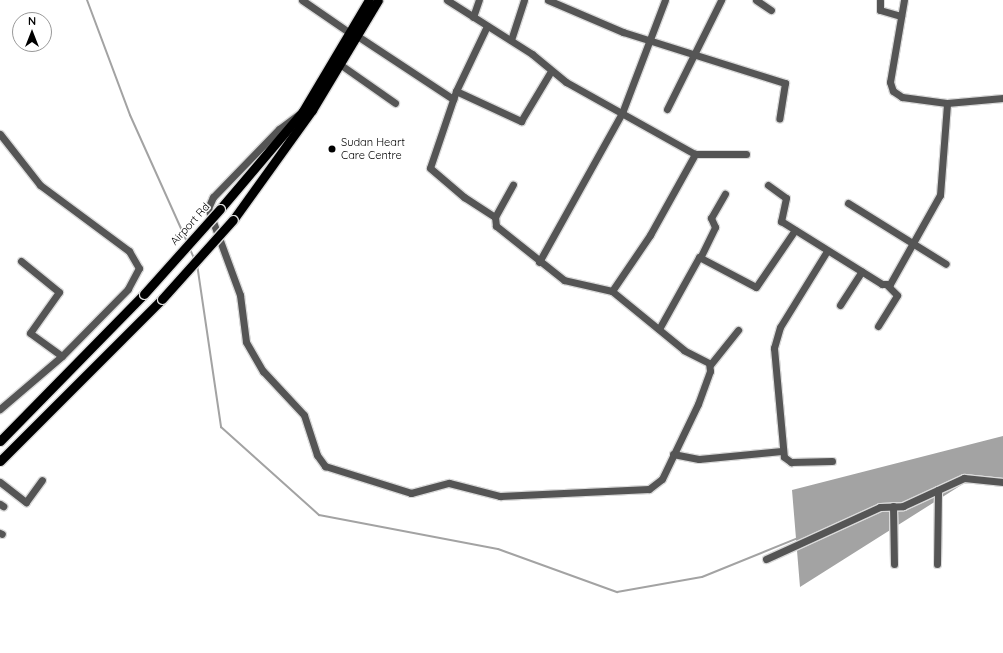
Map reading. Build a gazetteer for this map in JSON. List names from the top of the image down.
{
  "streets": {
    "main road": ["Airport Rd"]
  },
  "places": ["Sudan Heart Care Centre"],
  "north": "top"
}
